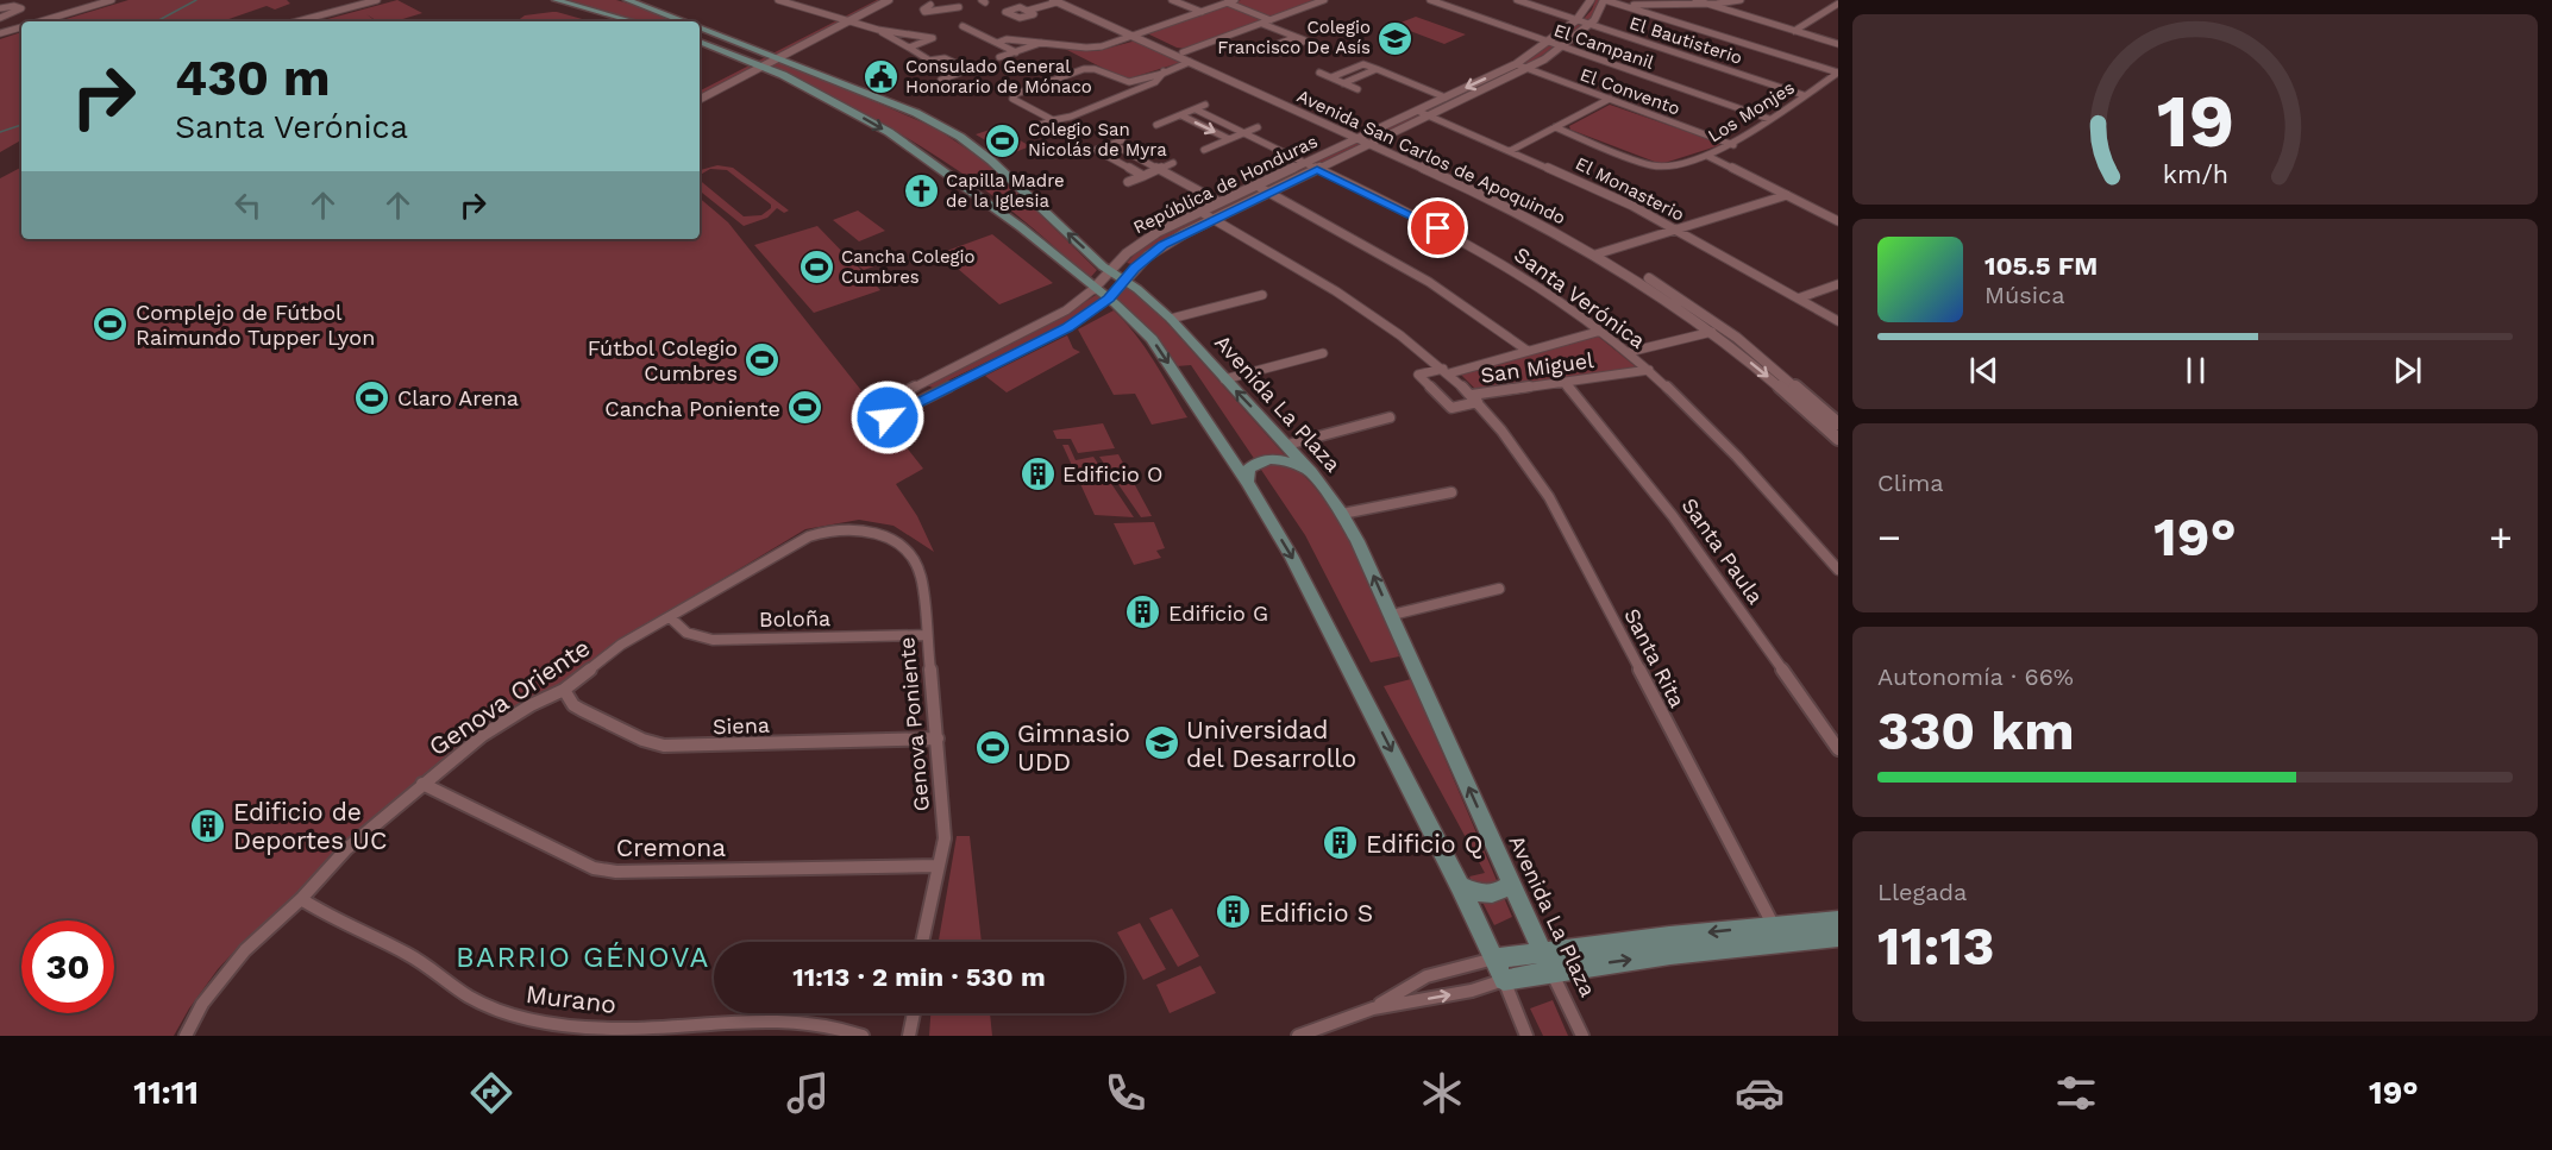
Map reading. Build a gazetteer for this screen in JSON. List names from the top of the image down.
{
  "streets": {
    "main road": ["Avenida La Plaza"],
    "street": [
      "El Bautisterio",
      "El Campanil",
      "El Convento",
      "Los Monjes",
      "Avenida San Carlos de Apoquindo",
      "República de Honduras",
      "El Monasterio",
      "Santa Verónica",
      "San Miguel",
      "Santa Paula",
      "Boloña",
      "Santa Rita",
      "Genova Oriente",
      "Genova Poniente",
      "Siena",
      "Cremona",
      "Murano"
    ]
  },
  "crossings": [
    ["El Bautisterio", "Los Monjes"],
    ["El Bautisterio", "República de Honduras"],
    ["El Campanil", "Los Monjes"],
    ["El Campanil", "República de Honduras"],
    ["El Convento", "Los Monjes"],
    ["El Convento", "República de Honduras"],
    ["Avenida San Carlos de Apoquindo", "República de Honduras"],
    ["República de Honduras", "El Monasterio"],
    ["República de Honduras", "Santa Verónica"],
    ["República de Honduras", "Avenida La Plaza"],
    ["República de Honduras", "Santa Rita"],
    ["Santa Verónica", "San Miguel"],
    ["San Miguel", "Santa Paula"],
    ["San Miguel", "Santa Rita"],
    ["Boloña", "Genova Oriente"],
    ["Boloña", "Genova Poniente"],
    ["Genova Oriente", "Genova Poniente"],
    ["Genova Oriente", "Siena"],
    ["Genova Oriente", "Cremona"],
    ["Genova Oriente", "Murano"],
    ["Genova Poniente", "Siena"],
    ["Genova Poniente", "Cremona"]
  ],
  "districts": ["BARRIO GÉNOVA"],
  "places": {
    "school or university": ["Colegio Francisco De Asís", "Universidad del Desarrollo"],
    "public building": ["Consulado General Honorario de Mónaco"],
    "sports": [
      "Colegio San Nicolás de Myra",
      "Cancha Colegio Cumbres",
      "Complejo de Fútbol Raimundo Tupper Lyon",
      "Fútbol Colegio Cumbres",
      "Claro Arena",
      "Cancha Poniente",
      "Gimnasio UDD"
    ],
    "church": ["Capilla Madre de la Iglesia"],
    "building": [
      "Edificio O",
      "Edificio G",
      "Edificio de Deportes UC",
      "Edificio Q",
      "Edificio S"
    ]
  },
  "page": {
    "turn": ["430 m", "Santa Verónica"],
    "song": ["105.5 FM", "Música"],
    "tile": [
      "Clima",
      ["Autonomía · 66%", "330 km"],
      ["Llegada", "11:13"]
    ],
    "heat": ["−", "19°", "+"],
    "limit": "30",
    "trip": "11:13 · 2 min · 530 m",
    "tabs": ["11:11", "19°"],
    "gauge": ["19", "km/h"]
  }
}
